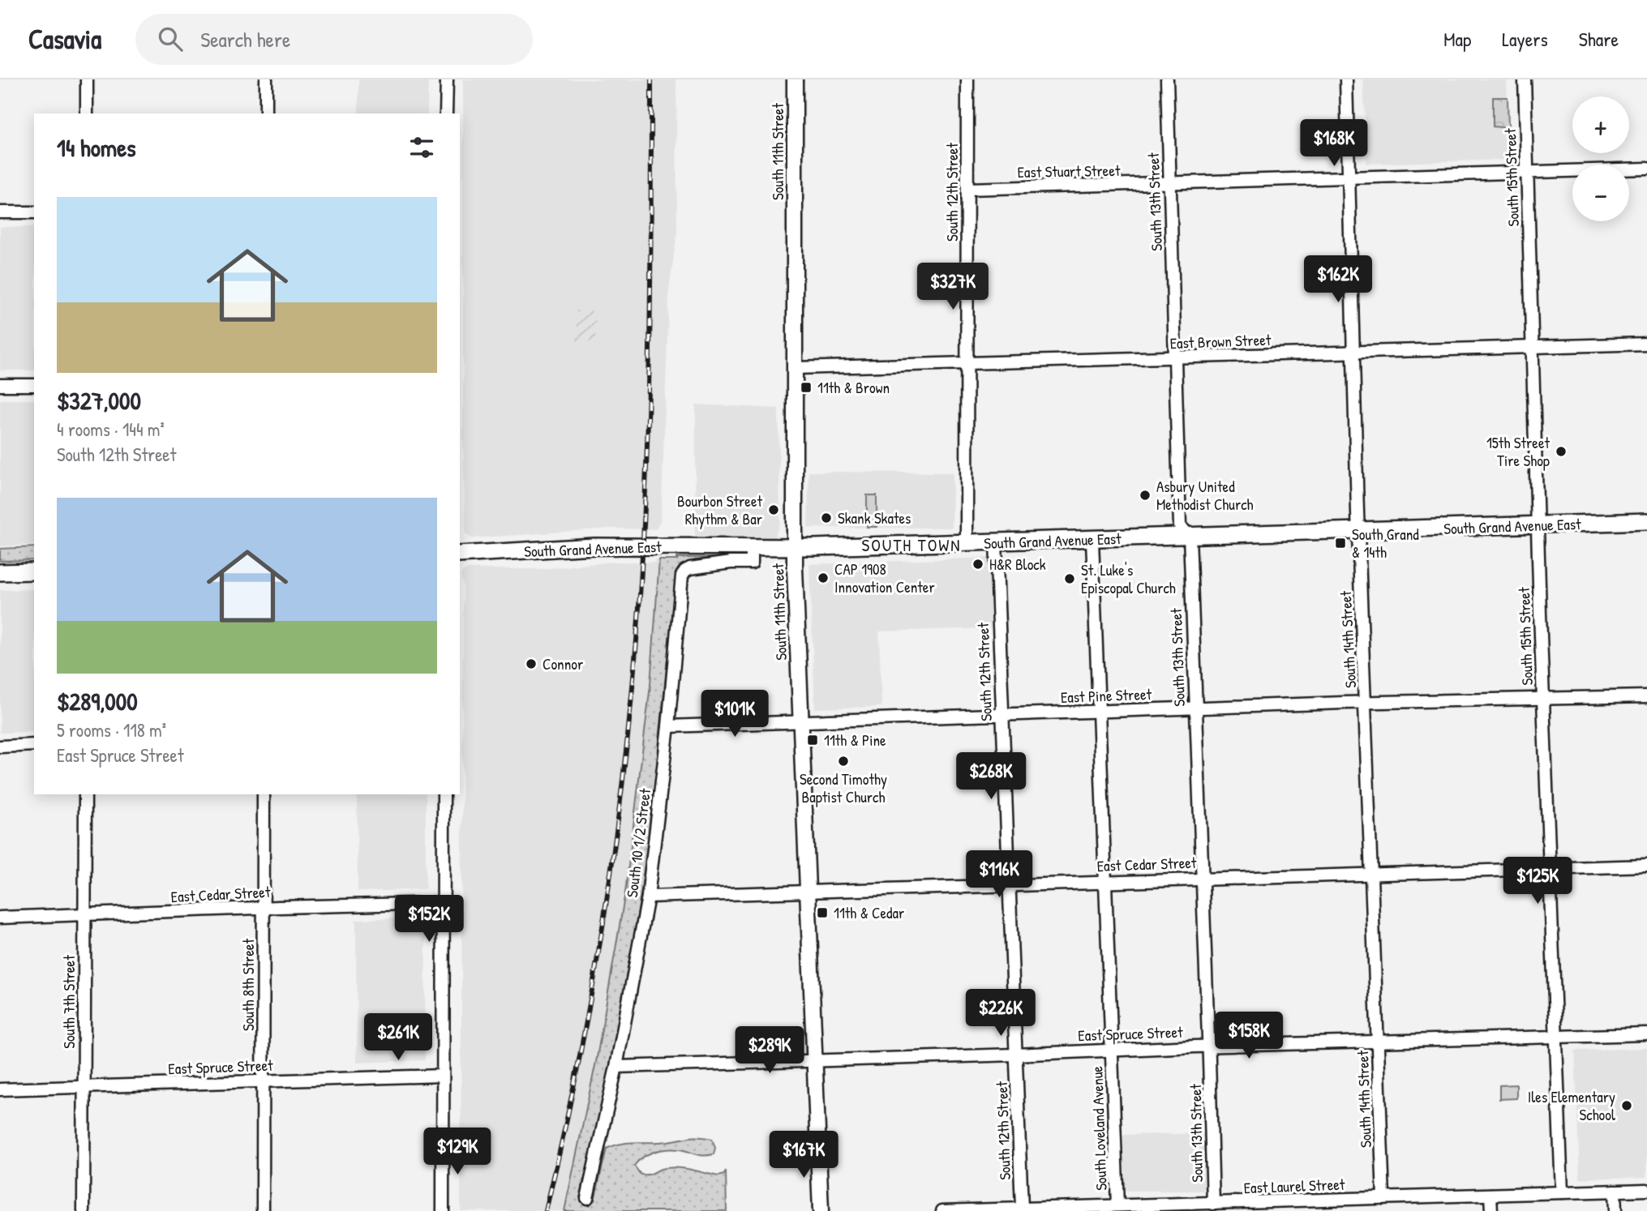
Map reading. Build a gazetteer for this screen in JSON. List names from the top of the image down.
{
  "streets": {
    "main road": ["South Grand Avenue East"],
    "street": [
      "South 11th Street",
      "East Stuart Street",
      "South 15th Street",
      "South 12th Street",
      "South 13th Street",
      "East Brown Street",
      "South 14th Street",
      "East Pine Street",
      "South 10 1/2 Street",
      "East Cedar Street",
      "South 8th Street",
      "South 7th Street",
      "East Spruce Street",
      "South Loveland Avenue",
      "East Laurel Street"
    ]
  },
  "crossings": [
    ["South 11th Street", "East Brown Street"],
    ["South 11th Street", "South Grand Avenue East"],
    ["South 11th Street", "East Pine Street"],
    ["South 11th Street", "East Cedar Street"],
    ["South 11th Street", "East Spruce Street"],
    ["East Stuart Street", "South 15th Street"],
    ["East Stuart Street", "South 12th Street"],
    ["East Stuart Street", "South 13th Street"],
    ["East Stuart Street", "South 14th Street"],
    ["South 15th Street", "East Brown Street"],
    ["South 15th Street", "South Grand Avenue East"],
    ["South 15th Street", "East Pine Street"],
    ["South 15th Street", "East Cedar Street"],
    ["South 15th Street", "East Spruce Street"],
    ["South 15th Street", "East Laurel Street"],
    ["South 12th Street", "East Brown Street"],
    ["South 12th Street", "South Grand Avenue East"],
    ["South 12th Street", "East Pine Street"],
    ["South 12th Street", "East Cedar Street"],
    ["South 12th Street", "East Spruce Street"],
    ["South 12th Street", "East Laurel Street"],
    ["South 13th Street", "East Brown Street"],
    ["South 13th Street", "South Grand Avenue East"],
    ["South 13th Street", "East Pine Street"],
    ["South 13th Street", "East Cedar Street"],
    ["South 13th Street", "East Spruce Street"],
    ["South 13th Street", "East Laurel Street"],
    ["East Brown Street", "South 14th Street"],
    ["South Grand Avenue East", "South 14th Street"],
    ["South Grand Avenue East", "South 10 1/2 Street"],
    ["South Grand Avenue East", "South Loveland Avenue"],
    ["South 14th Street", "East Pine Street"],
    ["South 14th Street", "East Cedar Street"],
    ["South 14th Street", "East Spruce Street"],
    ["South 14th Street", "East Laurel Street"],
    ["East Pine Street", "South 10 1/2 Street"],
    ["East Pine Street", "South Loveland Avenue"],
    ["South 10 1/2 Street", "East Cedar Street"],
    ["South 10 1/2 Street", "East Spruce Street"],
    ["East Cedar Street", "South 8th Street"],
    ["East Cedar Street", "South 7th Street"],
    ["East Cedar Street", "South Loveland Avenue"],
    ["South 8th Street", "East Spruce Street"],
    ["South 7th Street", "East Spruce Street"],
    ["East Spruce Street", "South Loveland Avenue"],
    ["South Loveland Avenue", "East Laurel Street"]
  ],
  "districts": ["SOUTH TOWN"],
  "places": {
    "transit": [
      "11th & Brown",
      "South Grand & 14th",
      "11th & Pine",
      "11th & Cedar"
    ],
    "other": [
      "15th Street Tire Shop",
      "Asbury United Methodist Church",
      "Bourbon Street Rhythm & Bar",
      "Skank Skates",
      "H&R Block",
      "CAP 1908 Innovation Center",
      "St. Luke's Episcopal Church",
      "Connor",
      "Second Timothy Baptist Church",
      "Iles Elementary School"
    ]
  },
  "page": {
    "header": "Casavia",
    "search": "Search here",
    "nav": ["Map", "Layers", "Share"],
    "map_buttons": ["+", "−"],
    "heading": "14 homes",
    "price": [
      "$168K",
      "$162K",
      "$327K",
      "$101K",
      "$268K",
      "$116K",
      "$125K",
      "$152K",
      "$226K",
      "$158K",
      "$261K",
      "$289K",
      "$129K",
      "$167K"
    ],
    "list": [
      {
        "name": "$327,000",
        "note": "4 rooms · 144 m² · South 12th Street"
      },
      {
        "name": "$289,000",
        "note": "5 rooms · 118 m² · East Spruce Street"
      }
    ]
  }
}
